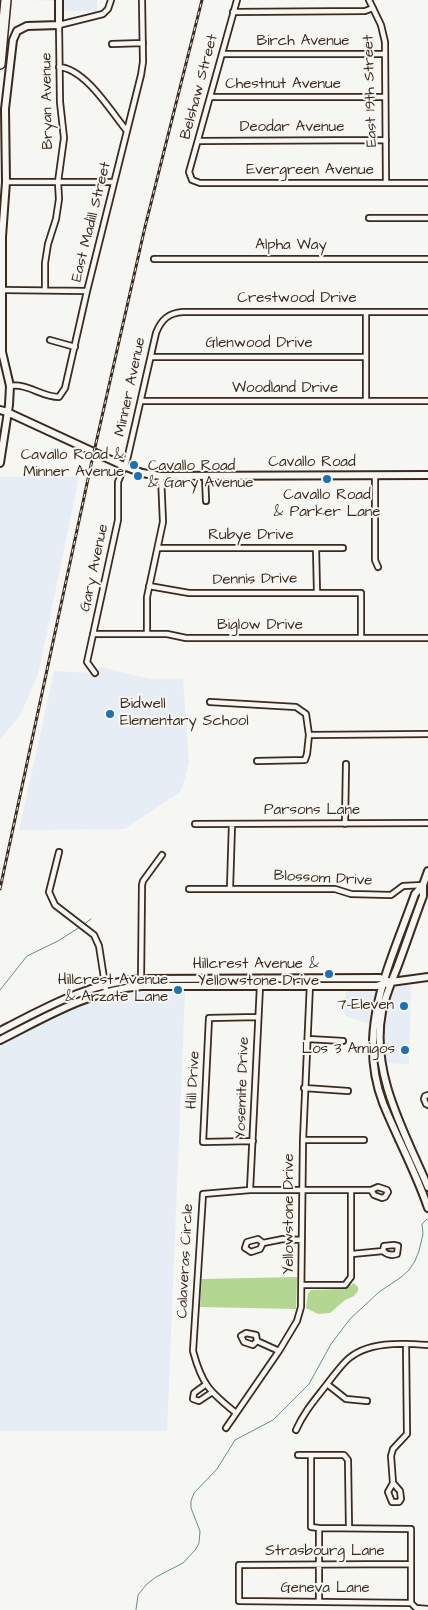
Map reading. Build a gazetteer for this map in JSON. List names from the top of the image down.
{
  "streets": {
    "main road": ["Bryan Avenue", "Cavallo Road"],
    "street": [
      "Birch Avenue",
      "Chestnut Avenue",
      "Belshaw Street",
      "East 19th Street",
      "Deodar Avenue",
      "Evergreen Avenue",
      "East Madill Street",
      "Alpha Way",
      "Crestwood Drive",
      "Glenwood Drive",
      "Minner Avenue",
      "Woodland Drive",
      "Rubye Drive",
      "Gary Avenue",
      "Dennis Drive",
      "Biglow Drive",
      "Parsons Lane",
      "Blossom Drive",
      "Hill Drive",
      "Yosemite Drive",
      "Yellowstone Drive",
      "Calaveras Circle",
      "Strasbourg Lane",
      "Geneva Lane"
    ]
  },
  "crossings": [
    ["Birch Avenue", "Belshaw Street"],
    ["Birch Avenue", "East 19th Street"],
    ["Chestnut Avenue", "Belshaw Street"],
    ["Chestnut Avenue", "East 19th Street"],
    ["Belshaw Street", "Deodar Avenue"],
    ["Belshaw Street", "Evergreen Avenue"],
    ["East 19th Street", "Deodar Avenue"],
    ["East 19th Street", "Evergreen Avenue"],
    ["Crestwood Drive", "Minner Avenue"],
    ["Glenwood Drive", "Minner Avenue"],
    ["Minner Avenue", "Woodland Drive"],
    ["Minner Avenue", "Cavallo Road"],
    ["Minner Avenue", "Gary Avenue"],
    ["Cavallo Road", "Gary Avenue"],
    ["Gary Avenue", "Biglow Drive"],
    ["Dennis Drive", "Biglow Drive"],
    ["Hill Drive", "Yosemite Drive"],
    ["Yosemite Drive", "Calaveras Circle"],
    ["Yellowstone Drive", "Calaveras Circle"],
    ["Strasbourg Lane", "Geneva Lane"]
  ],
  "places": [
    "Cavallo Road & Minner Avenue",
    "Cavallo Road & Gary Avenue",
    "Cavallo Road & Parker Lane",
    "Bidwell Elementary School",
    "Hillcrest Avenue & Yellowstone Drive",
    "Hillcrest Avenue & Arzate Lane",
    "7-Eleven",
    "Los 3 Amigos"
  ]
}
